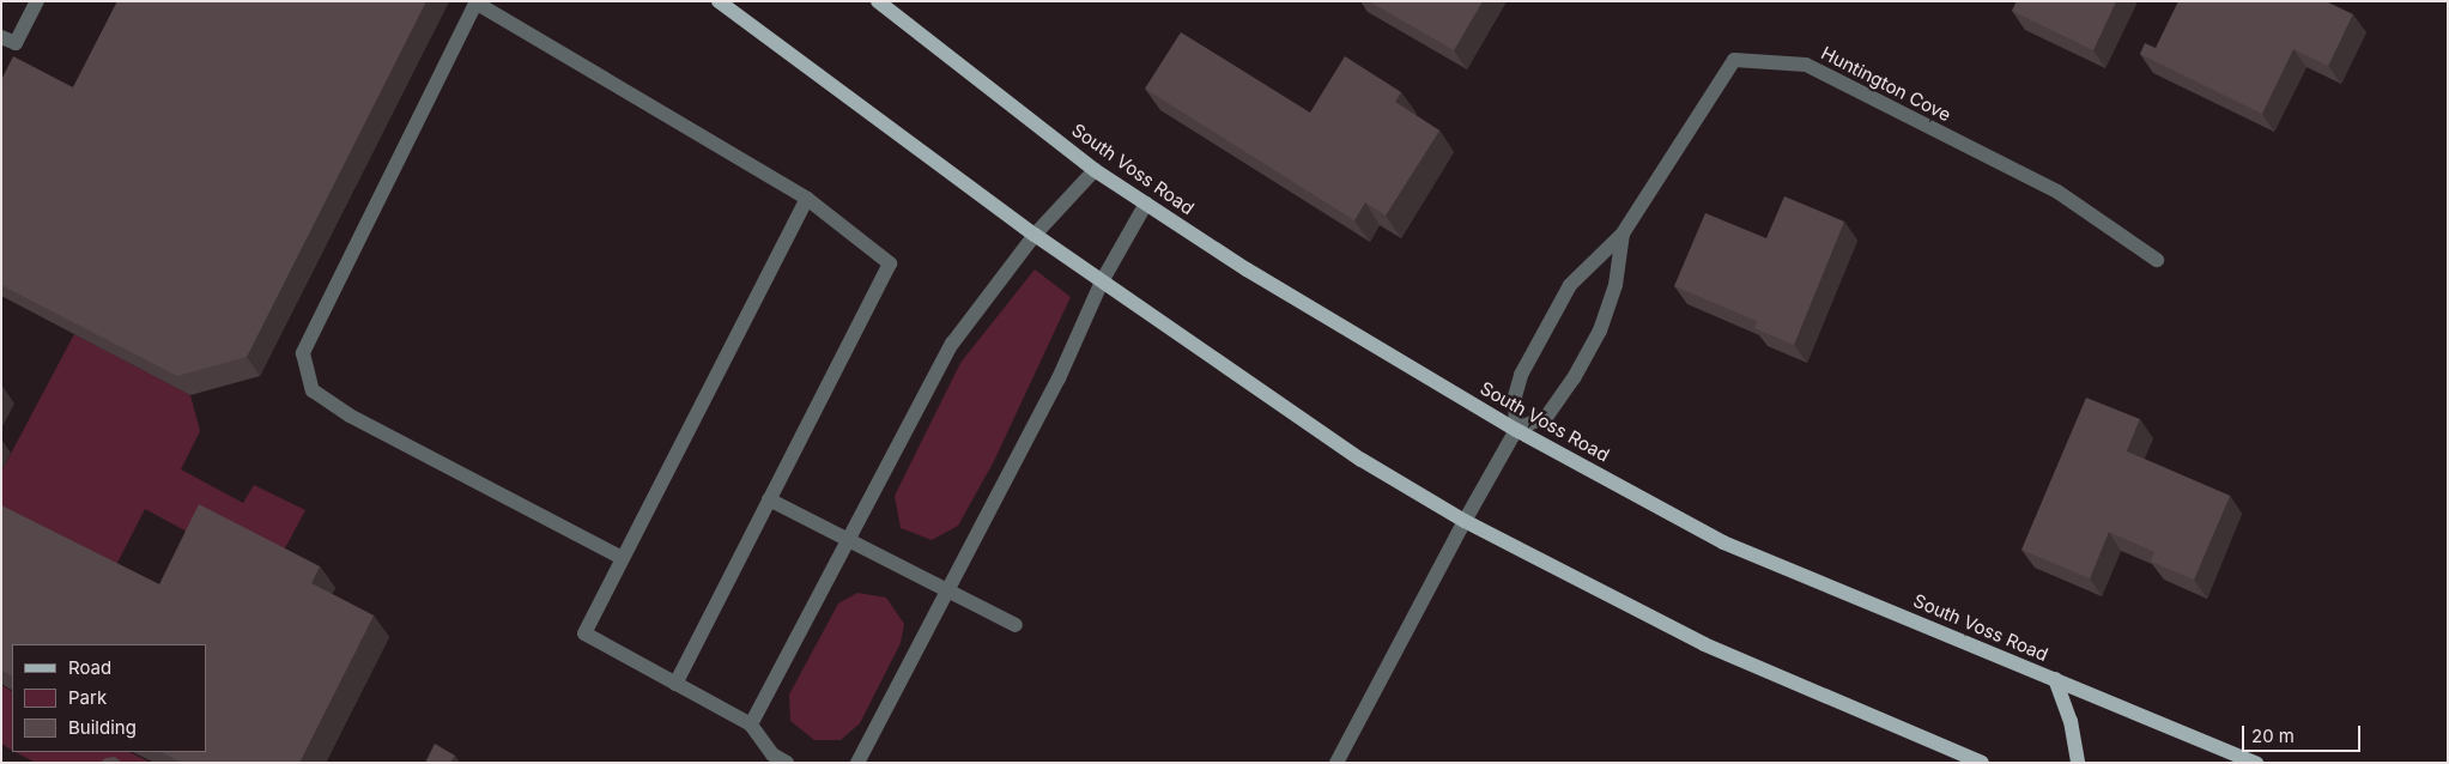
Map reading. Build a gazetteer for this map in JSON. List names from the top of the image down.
{
  "streets": {
    "main road": ["South Voss Road"],
    "street": ["Huntington Cove"]
  },
  "crossings": [
    ["Huntington Cove", "South Voss Road"]
  ],
  "legend": ["Road", "Park", "Building"],
  "scale_bar": "20 m"
}
